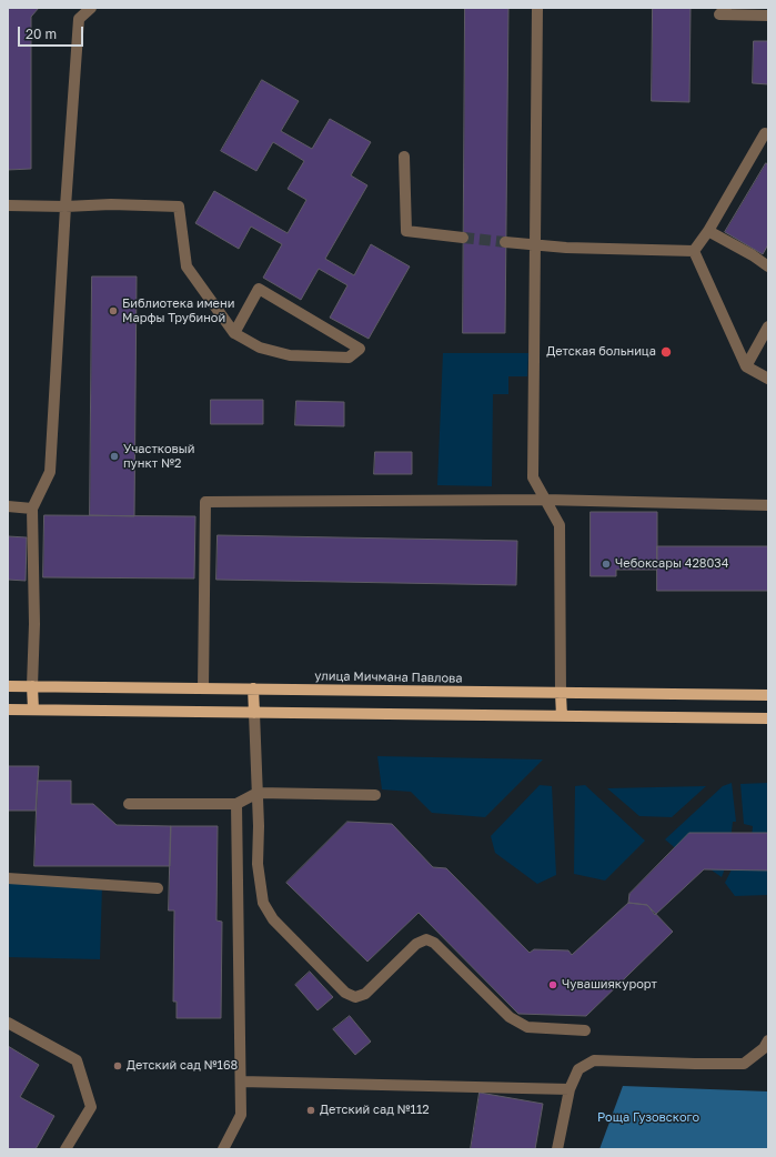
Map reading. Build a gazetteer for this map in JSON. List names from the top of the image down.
{
  "streets": {
    "main road": ["улица Мичмана Павлова"]
  },
  "parks": ["Роща Гузовского"],
  "places": [
    "Библиотека имени Марфы Трубиной",
    "Детская больница",
    "Участковый пункт №2",
    "Чебоксары 428034",
    "Чувашиякурорт",
    "Детский сад №168",
    "Детский сад №112"
  ],
  "scale_bar": "20 m"
}
